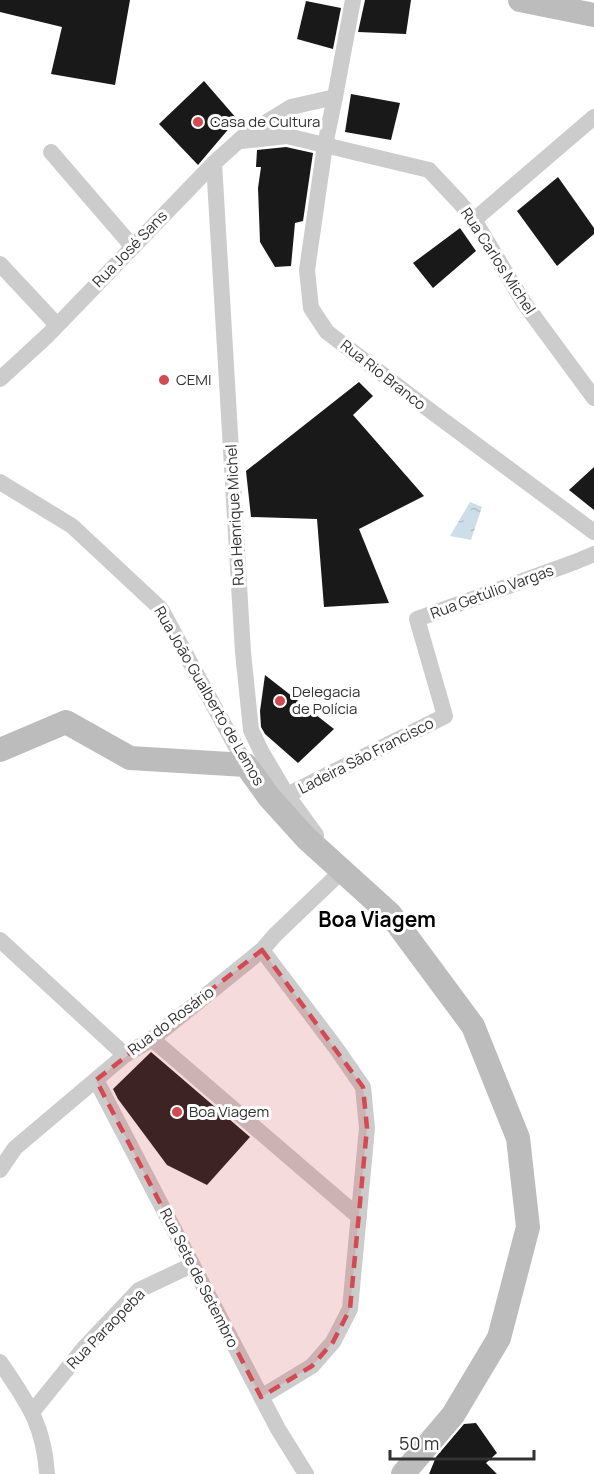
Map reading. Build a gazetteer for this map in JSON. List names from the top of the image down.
{
  "streets": {
    "street": [
      "Rua José Sans",
      "Rua Carlos Michel",
      "Rua Rio Branco",
      "Rua Henrique Michel",
      "Rua Getúlio Vargas",
      "Rua João Gualberto de Lemos",
      "Ladeira São Francisco",
      "Rua do Rosário",
      "Rua Sete de Setembro",
      "Rua Paraopeba"
    ]
  },
  "crossings": [
    ["Rua José Sans", "Rua Henrique Michel"],
    ["Rua Carlos Michel", "Rua Rio Branco"],
    ["Rua Henrique Michel", "Rua João Gualberto de Lemos"],
    ["Rua Henrique Michel", "Ladeira São Francisco"],
    ["Rua Henrique Michel", "Rua do Rosário"],
    ["Rua Getúlio Vargas", "Ladeira São Francisco"],
    ["Rua João Gualberto de Lemos", "Rua do Rosário"],
    ["Rua do Rosário", "Rua Sete de Setembro"],
    ["Rua Sete de Setembro", "Rua Paraopeba"]
  ],
  "districts": ["Boa Viagem"],
  "places": [
    "Casa de Cultura",
    "CEMI",
    "Delegacia de Polícia",
    "Boa Viagem"
  ],
  "scale_bar": "50 m"
}
